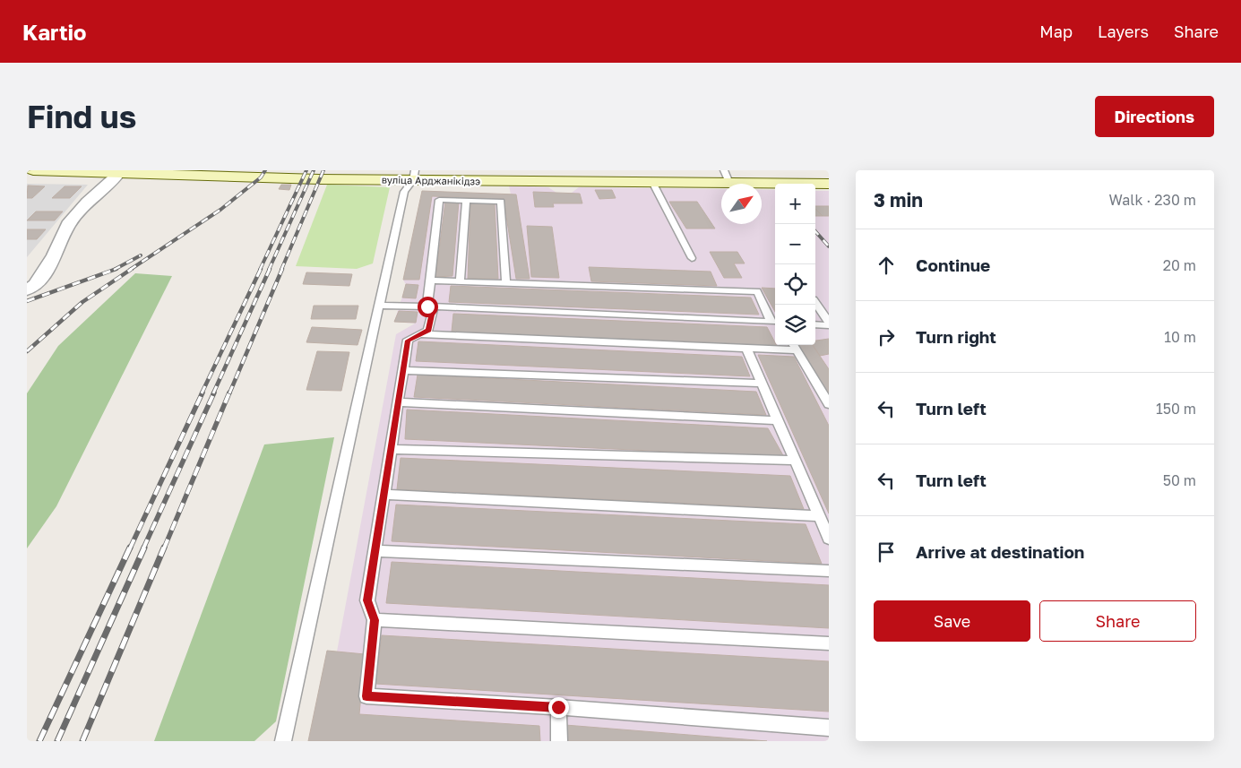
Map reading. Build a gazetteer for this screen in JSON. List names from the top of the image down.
{
  "streets": {
    "main road": ["вуліца Арджанікідзэ"]
  },
  "north": "top right",
  "page": {
    "header": "Kartio",
    "nav": ["Map", "Layers", "Share"],
    "buttons": [
      "Directions",
      ["Save", "Share"]
    ],
    "title": "Find us",
    "heading": ["3 min", "Walk · 230 m"],
    "map_buttons": ["+", "−"],
    "list": [
      ["Continue", "20 m"],
      ["Turn right", "10 m"],
      ["Turn left", "150 m"],
      ["Turn left", "50 m"],
      "Arrive at destination"
    ]
  }
}
